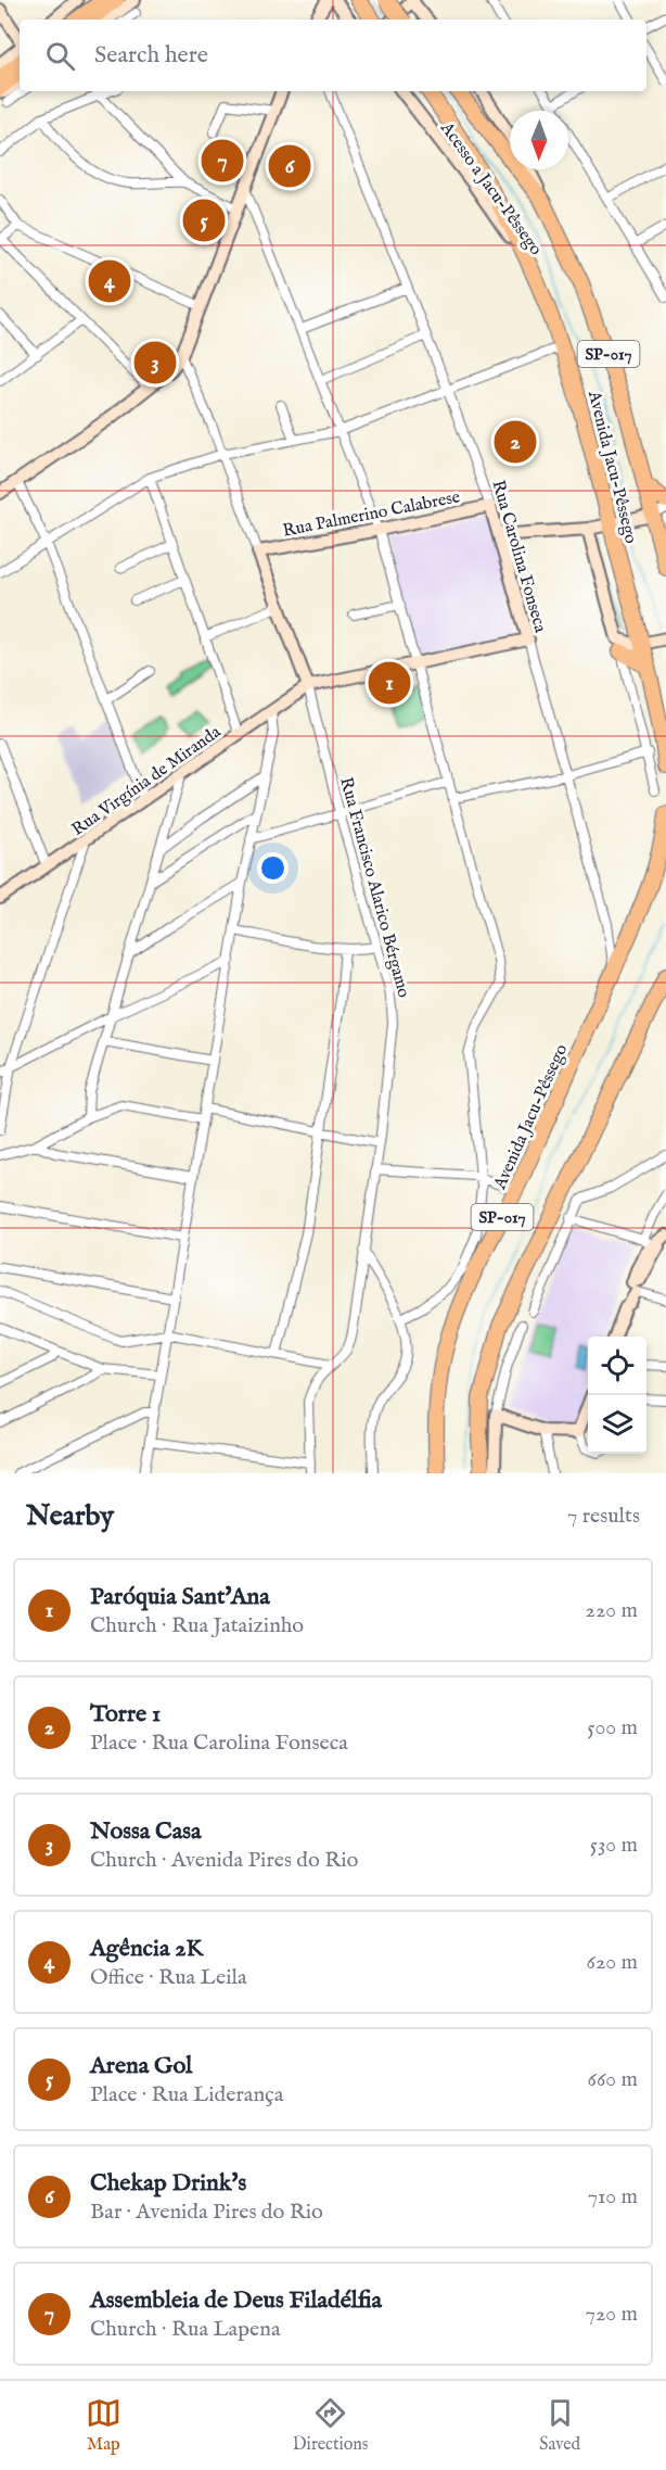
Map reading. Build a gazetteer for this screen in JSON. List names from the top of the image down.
{
  "streets": {
    "highway": ["SP-017", "Avenida Jacu-Pêssego"],
    "street": [
      "Acesso a Jacu-Pêssego",
      "Rua Palmerino Calabrese",
      "Rua Carolina Fonseca",
      "Rua Virgínia de Miranda",
      "Rua Francisco Alarico Bérgamo"
    ]
  },
  "crossings": [
    ["Acesso a Jacu-Pêssego", "Avenida Jacu-Pêssego"],
    ["SP-017", "Avenida Jacu-Pêssego"],
    ["Avenida Jacu-Pêssego", "Rua Carolina Fonseca"],
    ["Rua Palmerino Calabrese", "Rua Carolina Fonseca"],
    ["Rua Palmerino Calabrese", "Rua Francisco Alarico Bérgamo"],
    ["Rua Virgínia de Miranda", "Rua Francisco Alarico Bérgamo"]
  ],
  "north": "bottom",
  "page": {
    "search": "Search here",
    "pins": [
      "7",
      "6",
      "5",
      "4",
      "3",
      "2",
      "1"
    ],
    "heading": ["Nearby", "7 results"],
    "list": [
      {
        "mark": "1",
        "name": "Paróquia Sant'Ana",
        "note": "Church · Rua Jataizinho",
        "value": "220 m"
      },
      {
        "mark": "2",
        "name": "Torre 1",
        "note": "Place · Rua Carolina Fonseca",
        "value": "500 m"
      },
      {
        "mark": "3",
        "name": "Nossa Casa",
        "note": "Church · Avenida Pires do Rio",
        "value": "530 m"
      },
      {
        "mark": "4",
        "name": "Agência 2K",
        "note": "Office · Rua Leila",
        "value": "620 m"
      },
      {
        "mark": "5",
        "name": "Arena Gol",
        "note": "Place · Rua Liderança",
        "value": "660 m"
      },
      {
        "mark": "6",
        "name": "Chekap Drink's",
        "note": "Bar · Avenida Pires do Rio",
        "value": "710 m"
      },
      {
        "mark": "7",
        "name": "Assembleia de Deus Filadélfia",
        "note": "Church · Rua Lapena",
        "value": "720 m"
      }
    ],
    "nav": ["Map", "Directions", "Saved"]
  }
}
